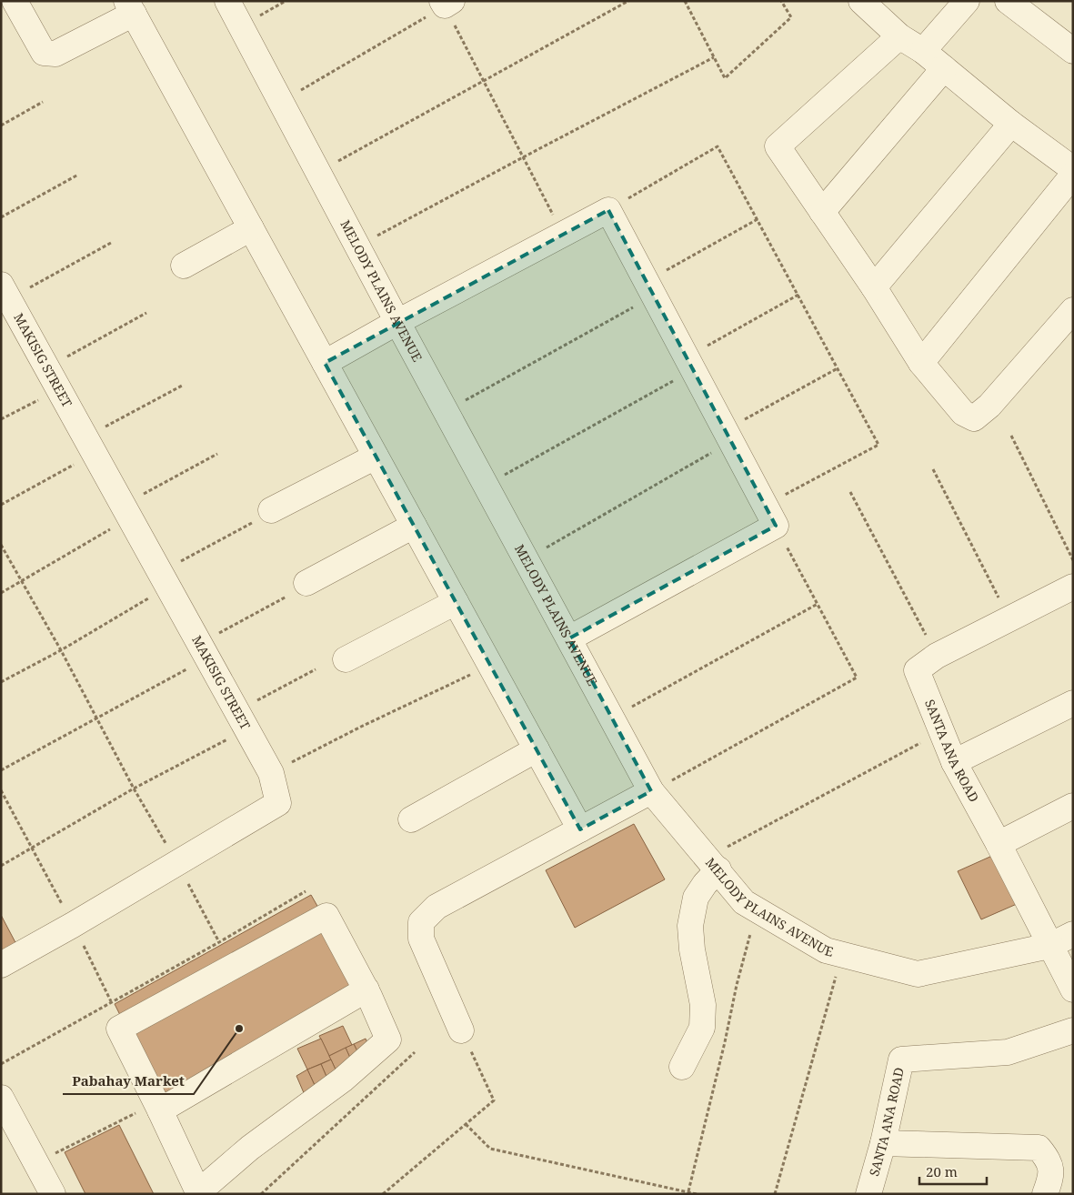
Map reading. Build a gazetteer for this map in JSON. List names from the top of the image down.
{
  "streets": {
    "street": ["MELODY PLAINS AVENUE", "MAKISIG STREET", "SANTA ANA ROAD"]
  },
  "crossings": [
    ["MELODY PLAINS AVENUE", "SANTA ANA ROAD"]
  ],
  "places": ["Pabahay Market"],
  "scale_bar": "20 m"
}
